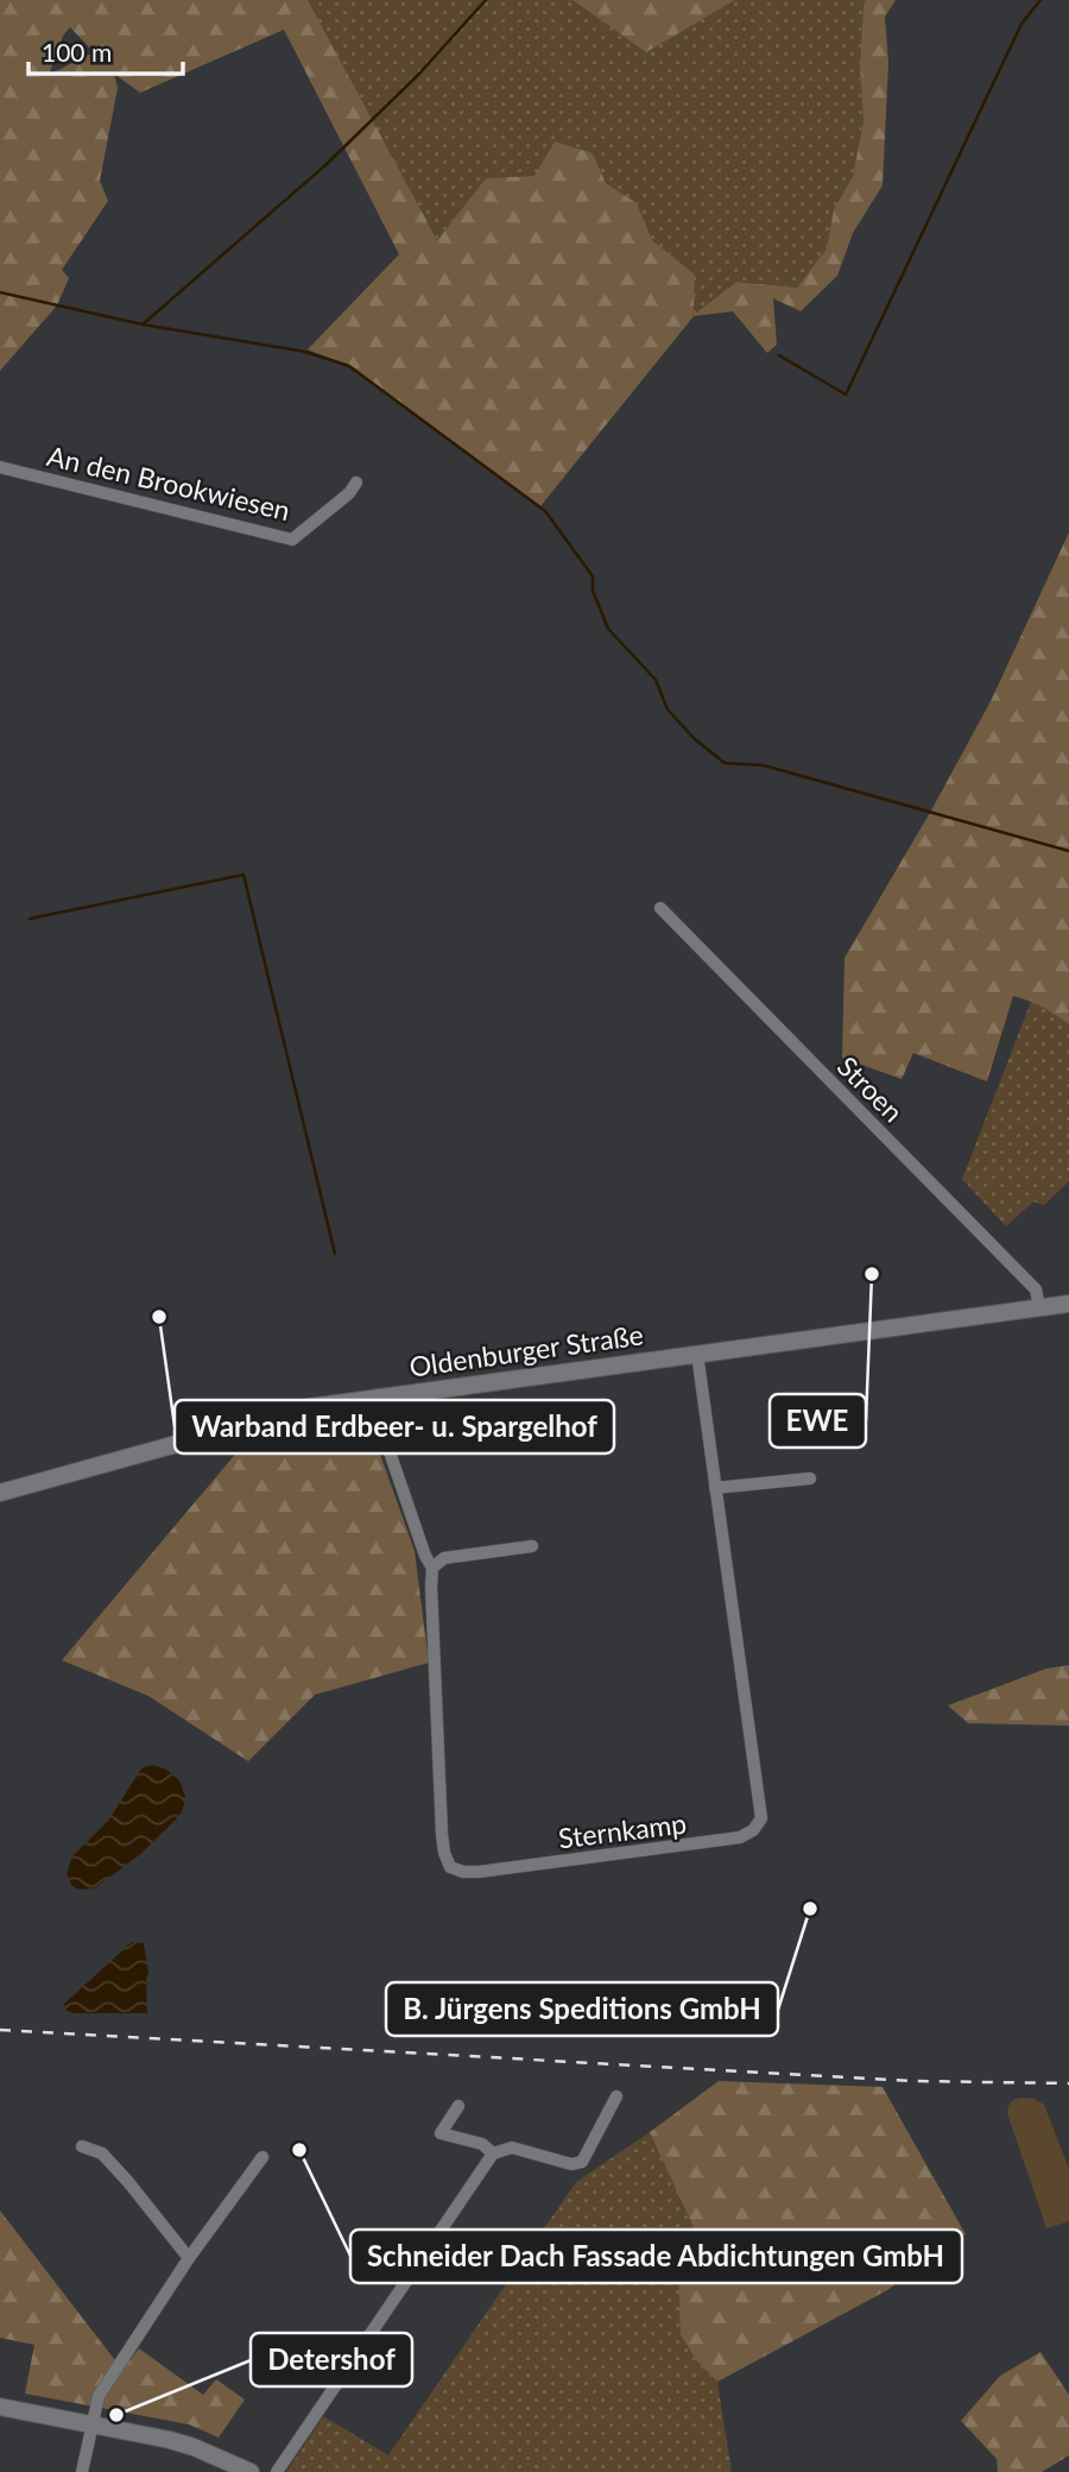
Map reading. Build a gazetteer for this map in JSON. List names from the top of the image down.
{
  "streets": {
    "main road": ["Oldenburger Straße"],
    "street": ["An den Brookwiesen", "Stroen", "Sternkamp"]
  },
  "crossings": [
    ["Stroen", "Oldenburger Straße"],
    ["Oldenburger Straße", "Sternkamp"]
  ],
  "places": [
    "EWE",
    "Warband Erdbeer- u. Spargelhof",
    "B. Jürgens Speditions GmbH",
    "Schneider Dach Fassade Abdichtungen GmbH",
    "Detershof"
  ],
  "scale_bar": "100 m"
}
